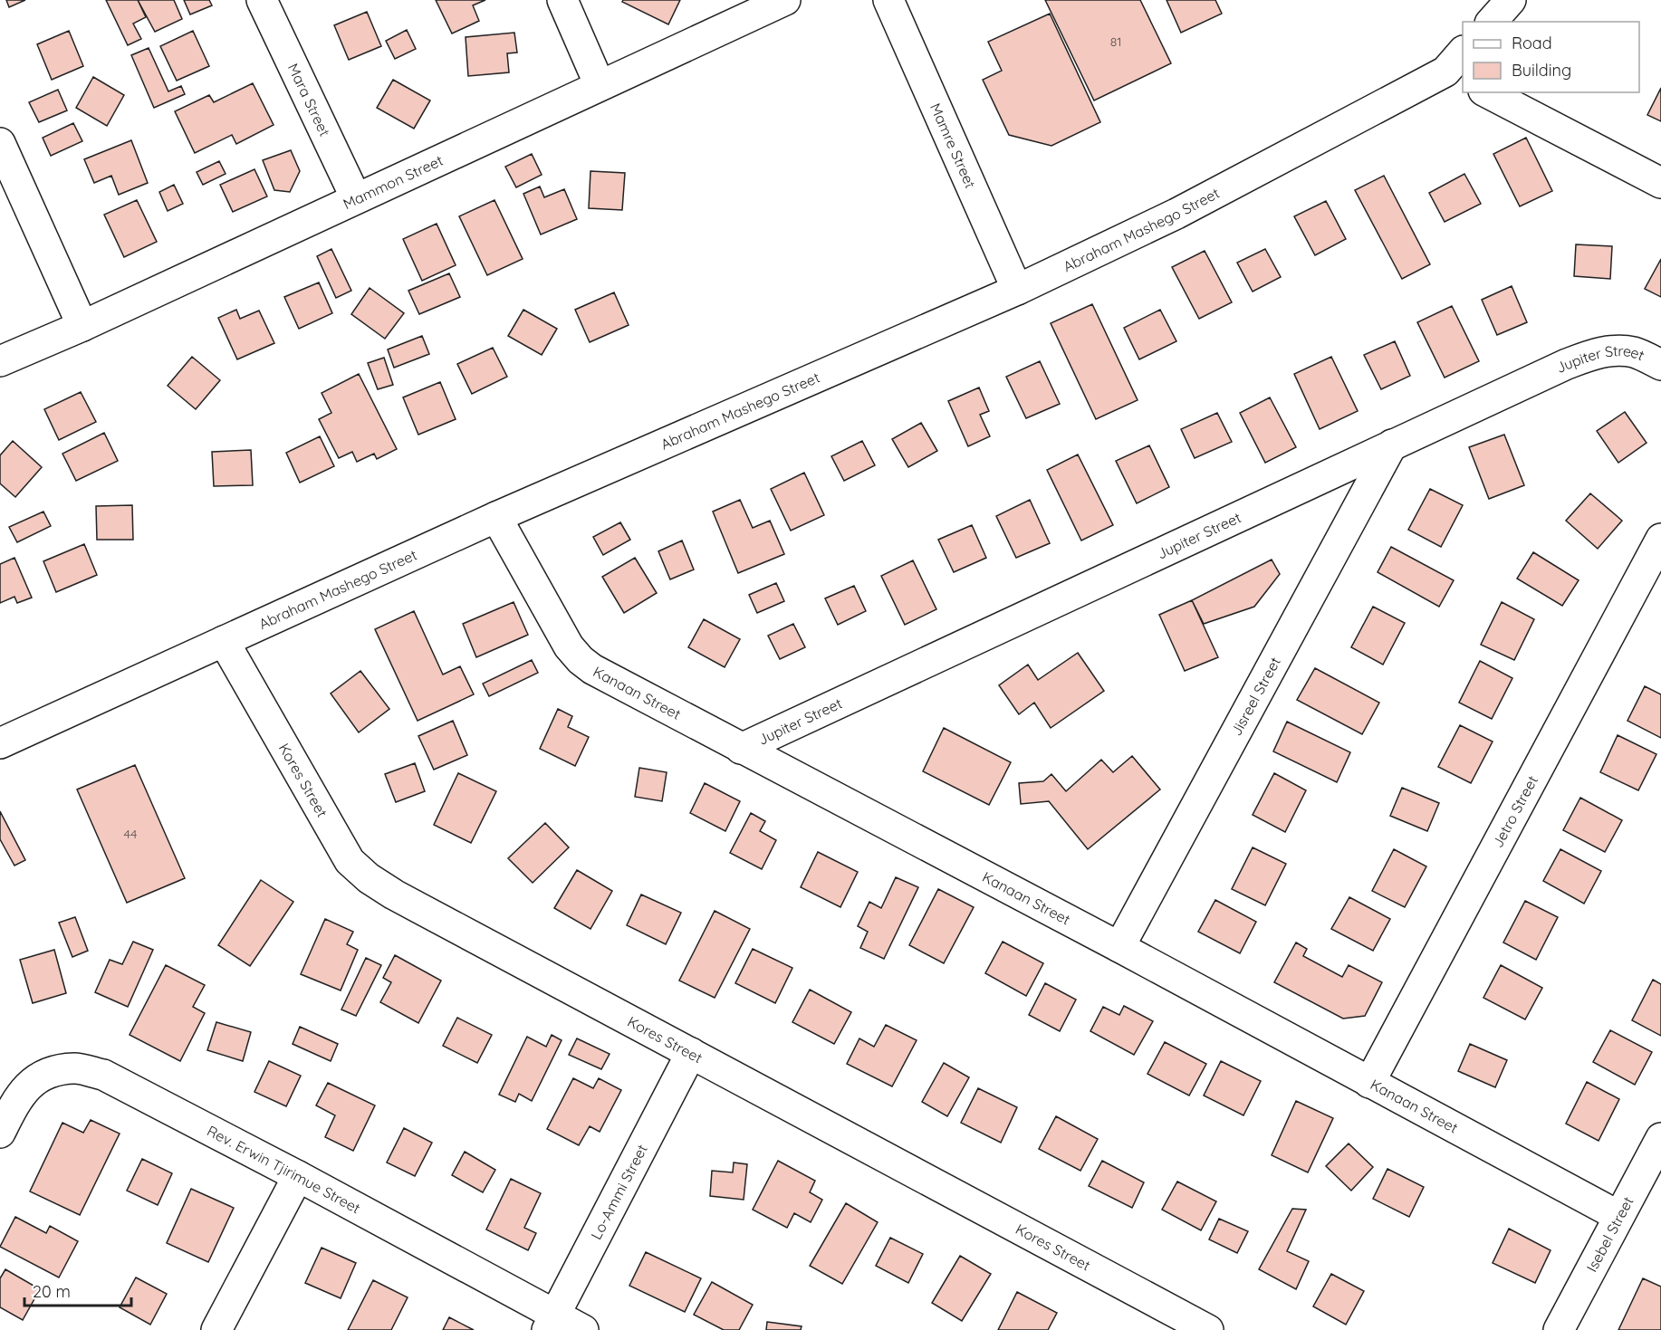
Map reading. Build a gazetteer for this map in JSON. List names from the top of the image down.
{
  "streets": {
    "street": [
      "Mara Street",
      "Mamre Street",
      "Mammon Street",
      "Abraham Mashego Street",
      "Jupiter Street",
      "Kanaan Street",
      "Jisreel Street",
      "Kores Street",
      "Jetro Street",
      "Rev. Erwin Tjirimue Street",
      "Lo-Ammi Street",
      "Isebel Street"
    ]
  },
  "crossings": [
    ["Mara Street", "Mammon Street"],
    ["Mamre Street", "Abraham Mashego Street"],
    ["Abraham Mashego Street", "Kanaan Street"],
    ["Abraham Mashego Street", "Kores Street"],
    ["Jupiter Street", "Kanaan Street"],
    ["Jupiter Street", "Jisreel Street"],
    ["Kanaan Street", "Jisreel Street"],
    ["Kanaan Street", "Jetro Street"],
    ["Kanaan Street", "Isebel Street"],
    ["Kores Street", "Lo-Ammi Street"],
    ["Rev. Erwin Tjirimue Street", "Lo-Ammi Street"]
  ],
  "house_numbers": ["81", "44"],
  "legend": ["Road", "Building"],
  "scale_bar": "20 m"
}
